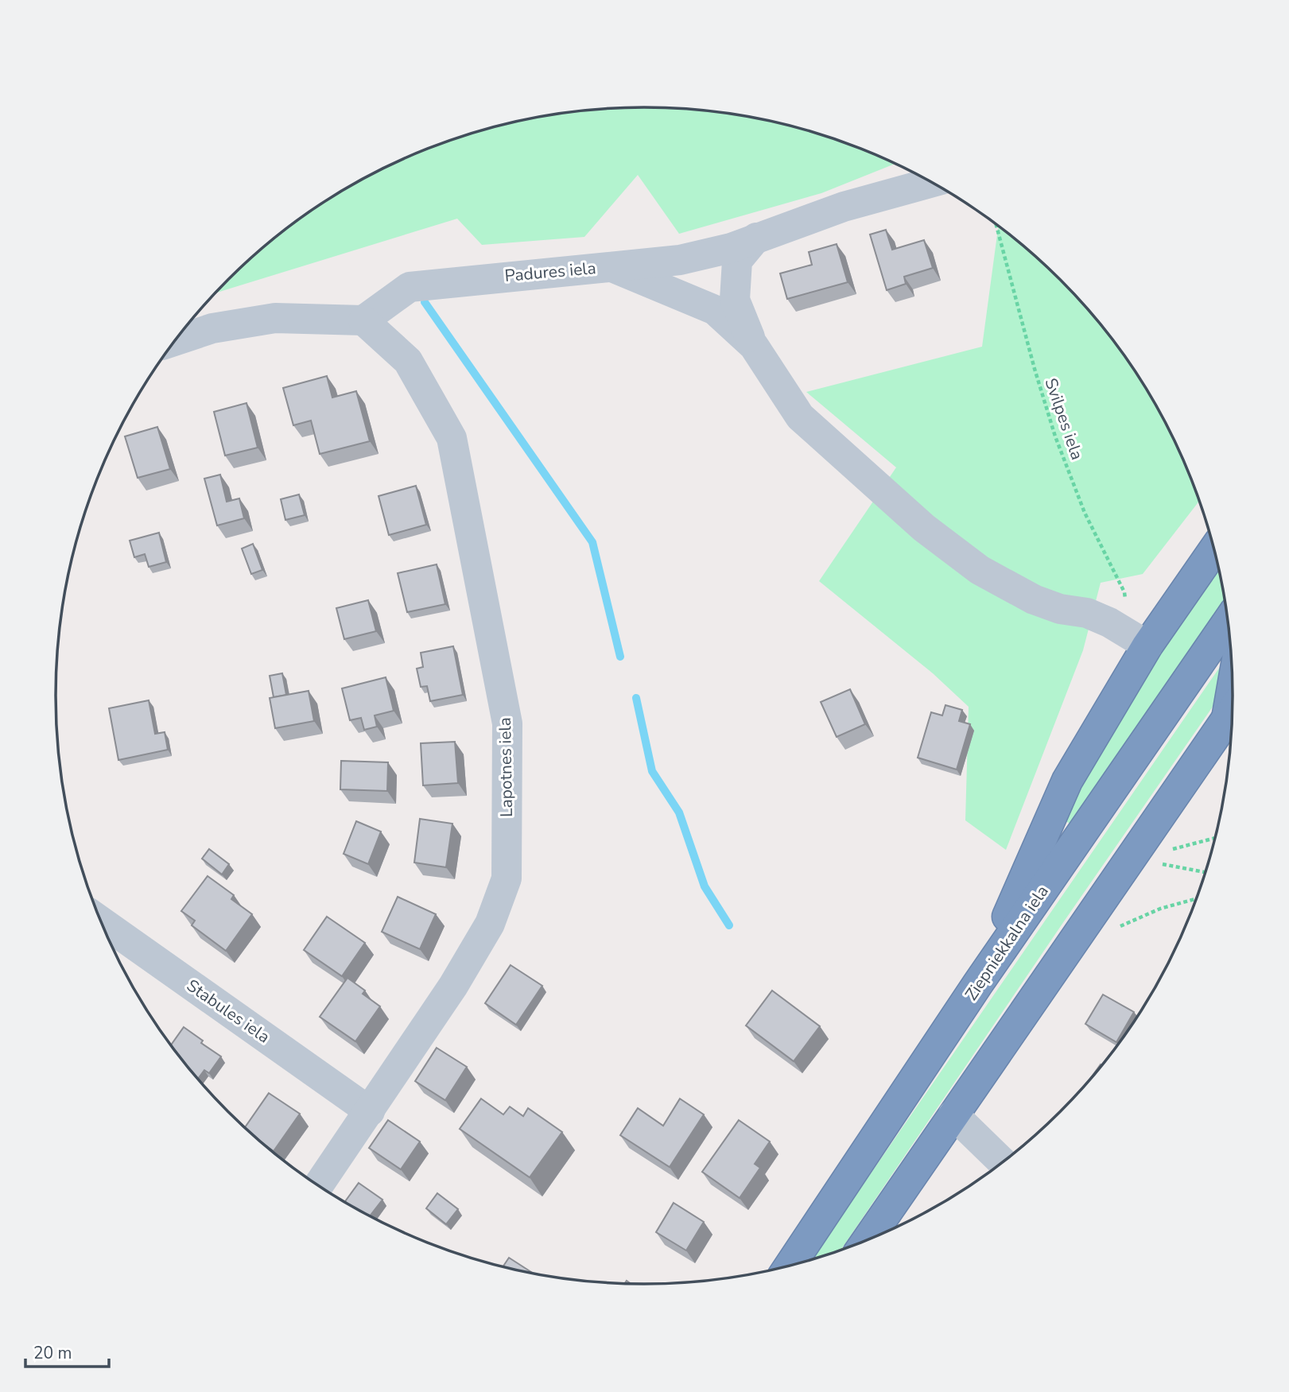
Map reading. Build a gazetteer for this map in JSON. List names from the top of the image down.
{
  "streets": {
    "highway": ["Ziepniekkalna iela"],
    "street": ["Padures iela", "Lapotnes iela", "Stabules iela"],
    "path": ["Svilpes iela"]
  },
  "crossings": [
    ["Padures iela", "Lapotnes iela"],
    ["Lapotnes iela", "Stabules iela"]
  ],
  "scale_bar": "20 m"
}
